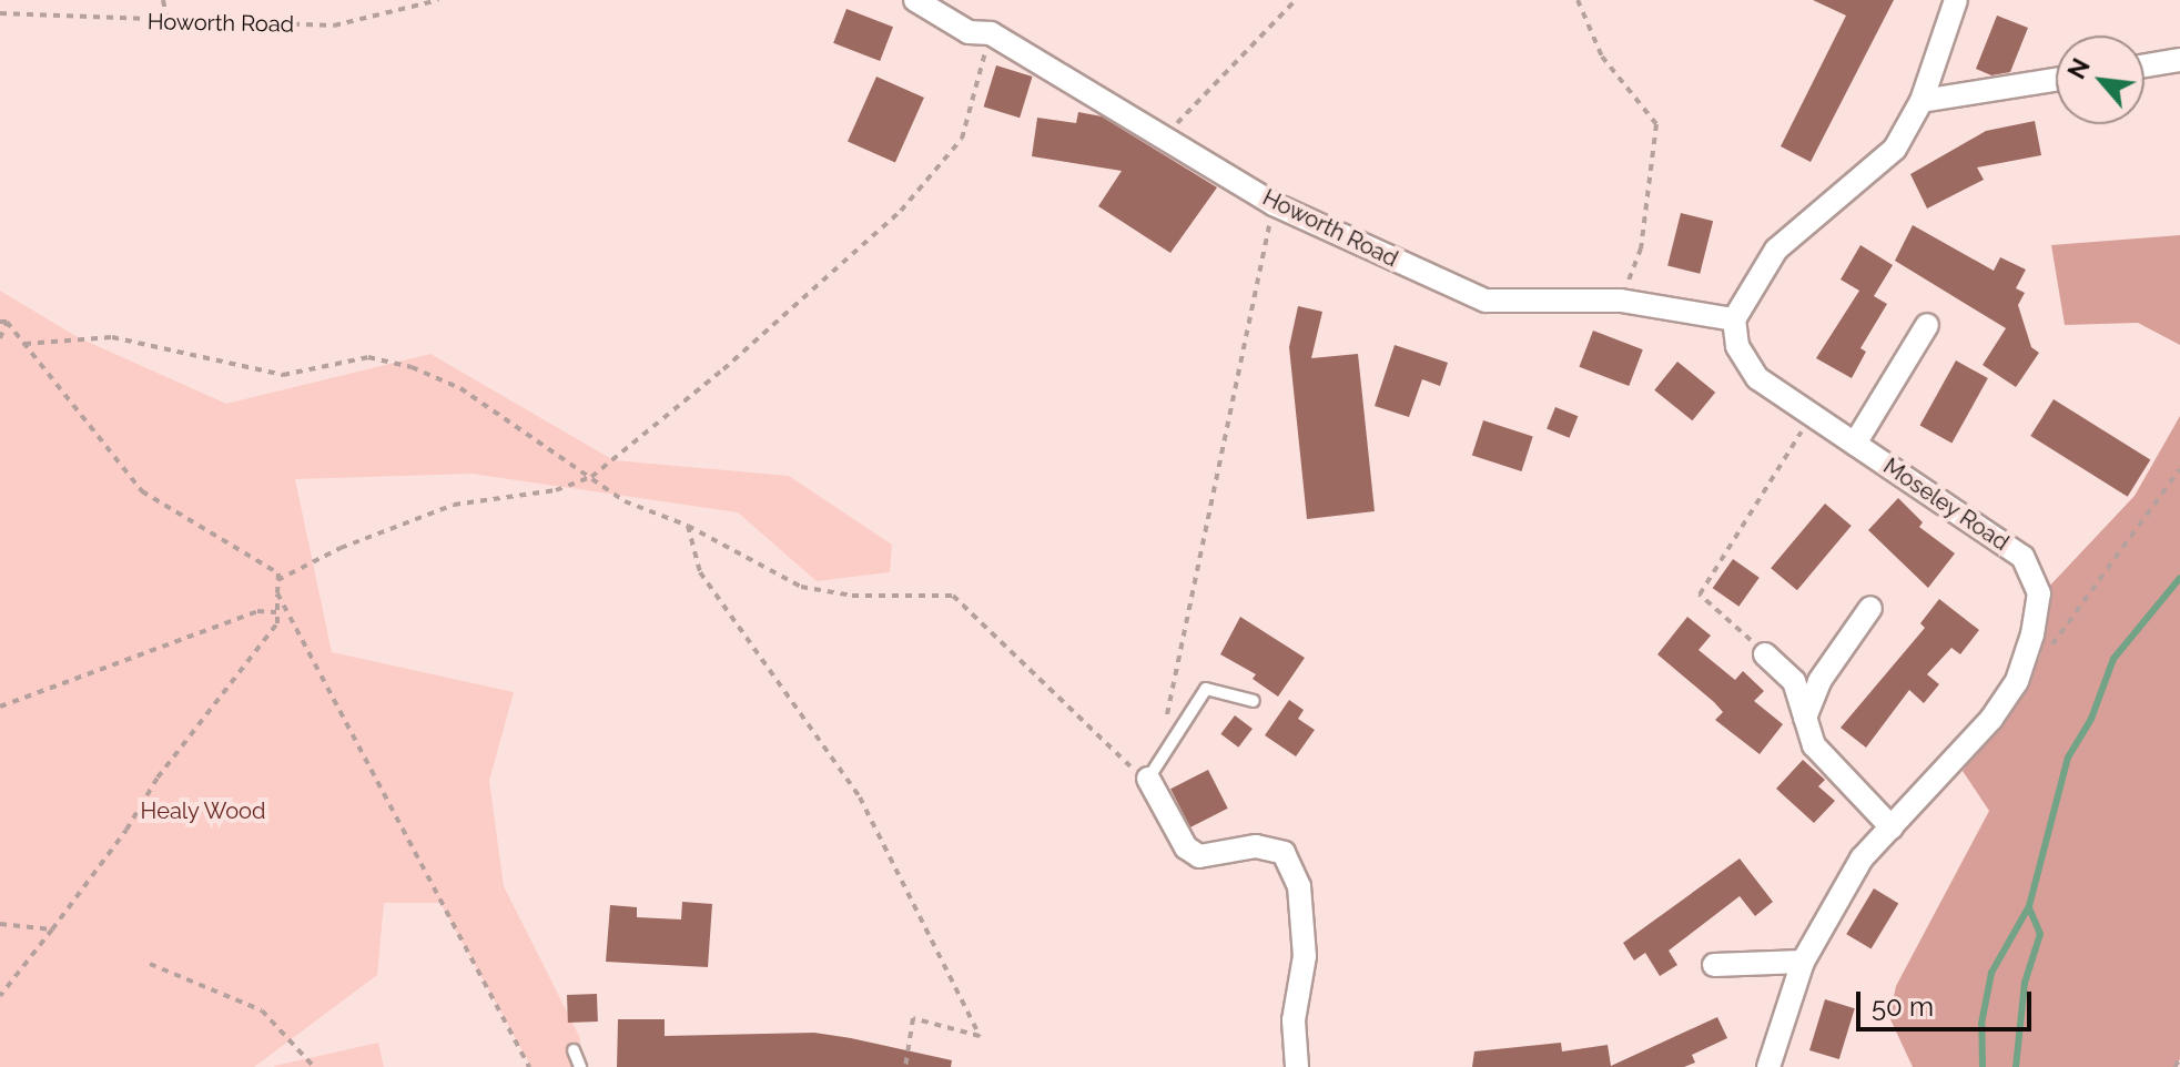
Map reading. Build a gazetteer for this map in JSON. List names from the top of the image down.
{
  "streets": {
    "street": ["Howorth Road", "Moseley Road"]
  },
  "crossings": [
    ["Howorth Road", "Moseley Road"]
  ],
  "parks": ["Healy Wood"],
  "scale_bar": "50 m",
  "north": "top left"
}
